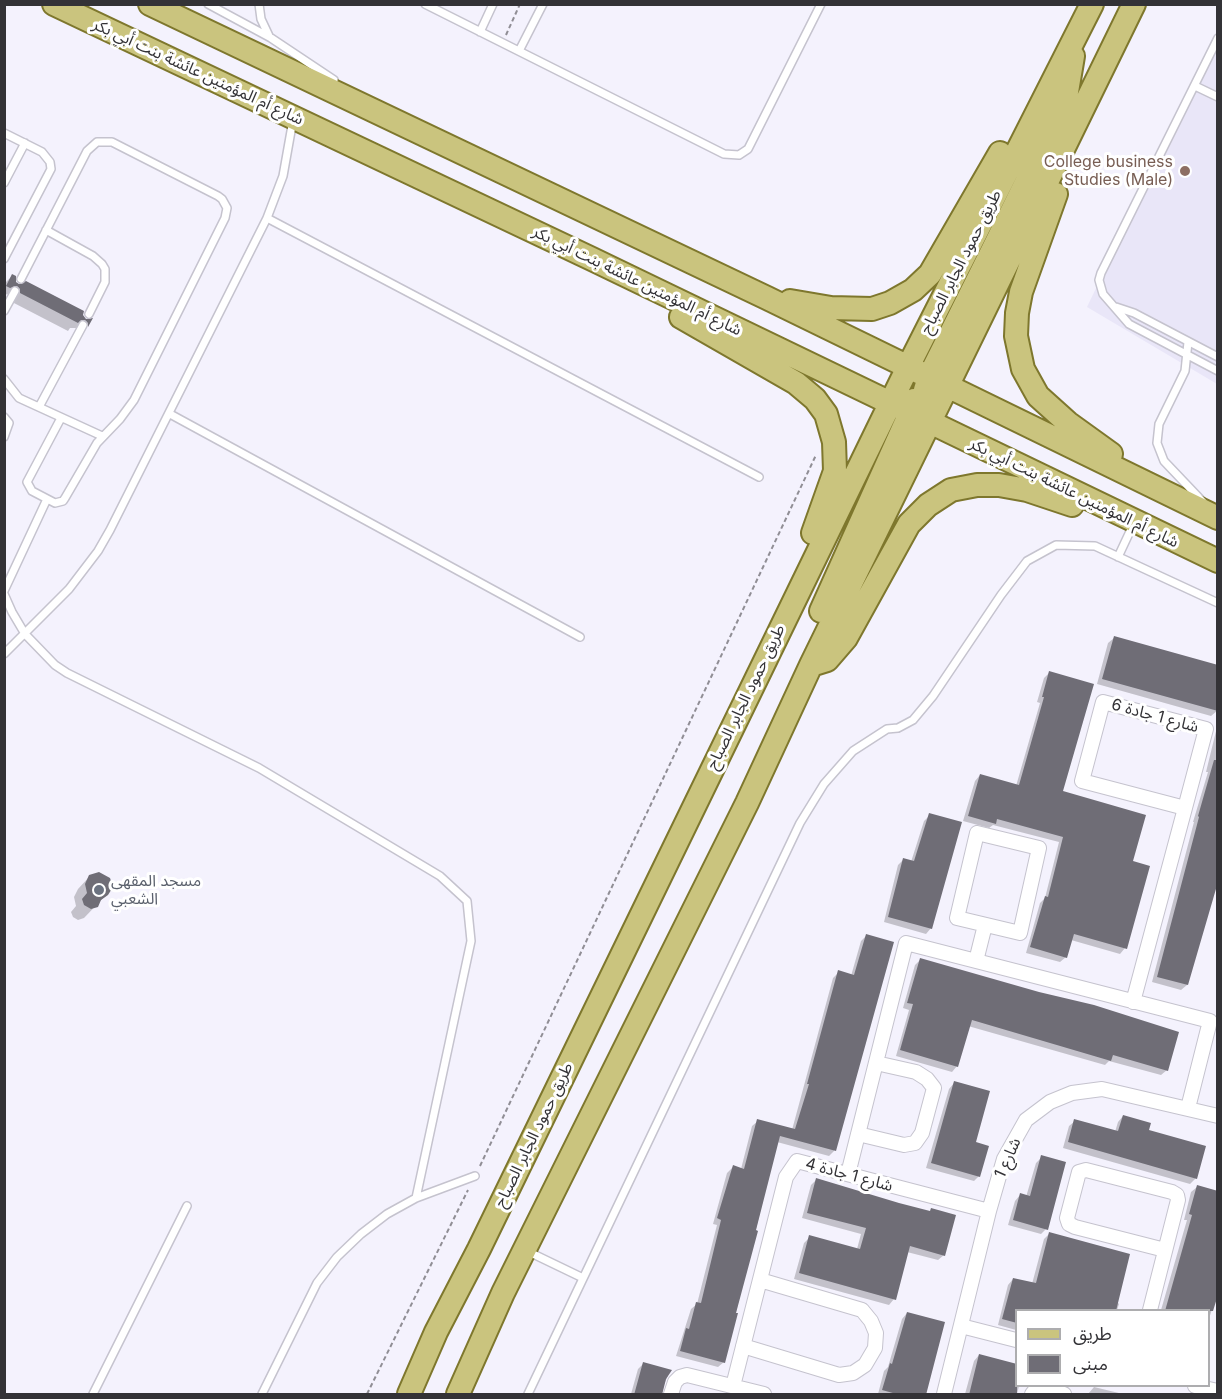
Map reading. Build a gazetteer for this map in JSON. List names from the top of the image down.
{
  "streets": {
    "main road": ["شارع أم المؤمنين عائشة بنت أبي بكر", "طريق حمود الجابر الصباح"],
    "street": ["شارع 1 جادة 6", "شارع 1", "شارع 1 جادة 4"]
  },
  "crossings": [
    ["شارع أم المؤمنين عائشة بنت أبي بكر", "طريق حمود الجابر الصباح"],
    ["شارع 1", "شارع 1 جادة 4"]
  ],
  "places": ["College business Studies (Male)", "مسجد المقهى الشعبي"],
  "legend": ["طريق", "مبنى"]
}
